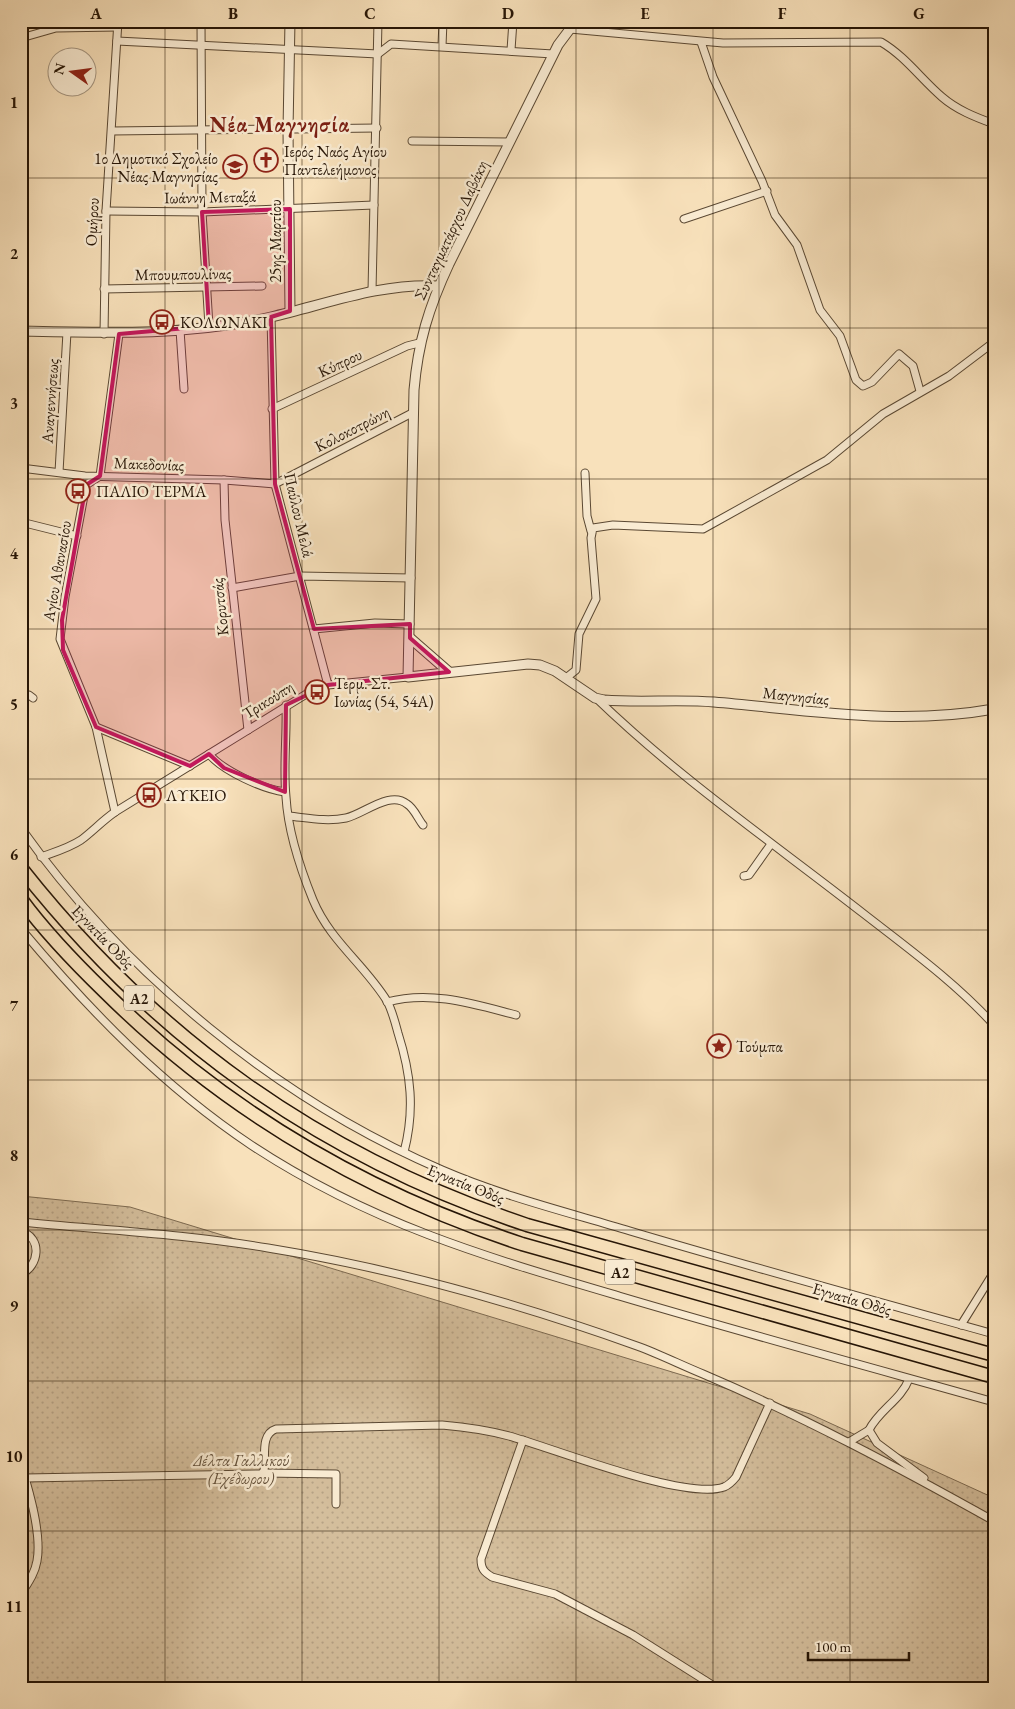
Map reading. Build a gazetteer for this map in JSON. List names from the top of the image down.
{
  "streets": {
    "highway": ["Εγνατία Οδός", "Α2"],
    "street": [
      "Ιωάννη Μεταξά",
      "Ομήρου",
      "Συνταγματάρχου Δαβάκη",
      "25ης Μαρτίου",
      "Μπουμπουλίνας",
      "Κύπρου",
      "Αναγεννήσεως",
      "Κολοκοτρώνη",
      "Μακεδονίας",
      "Παύλου Μελά",
      "Αγίου Αθανασίου",
      "Κορυτσάς",
      "Μαγνησίας",
      "Τρικούπη"
    ]
  },
  "crossings": [
    ["Ιωάννη Μεταξά", "Ομήρου"],
    ["Ιωάννη Μεταξά", "25ης Μαρτίου"],
    ["Ομήρου", "Μπουμπουλίνας"],
    ["Συνταγματάρχου Δαβάκη", "Κύπρου"],
    ["Συνταγματάρχου Δαβάκη", "Κολοκοτρώνη"],
    ["Συνταγματάρχου Δαβάκη", "Τρικούπη"],
    ["Κύπρου", "Παύλου Μελά"],
    ["Αναγεννήσεως", "Μακεδονίας"],
    ["Κολοκοτρώνη", "Μακεδονίας"],
    ["Κολοκοτρώνη", "Παύλου Μελά"],
    ["Μακεδονίας", "Παύλου Μελά"],
    ["Μακεδονίας", "Αγίου Αθανασίου"],
    ["Μακεδονίας", "Κορυτσάς"],
    ["Παύλου Μελά", "Τρικούπη"],
    ["Αγίου Αθανασίου", "Τρικούπη"],
    ["Κορυτσάς", "Τρικούπη"],
    ["Μαγνησίας", "Τρικούπη"]
  ],
  "districts": ["Νέα Μαγνησία"],
  "parks": ["Δέλτα Γαλλικού (Εχέδωρου)"],
  "places": {
    "church": ["Ιερός Ναός Αγίου Παντελεήμονος"],
    "school or university": ["1ο Δημοτικό Σχολείο Νέας Μαγνησίας"],
    "bus stop": [
      "ΚΟΛΩΝΑΚΙ",
      "ΠΑΛΙΟ ΤΕΡΜΑ",
      "Τερμ. Στ. Ιωνίας (54, 54Α)",
      "ΛΥΚΕΙΟ"
    ],
    "place": ["Τούμπα"]
  },
  "scale_bar": "100 m",
  "north": "left",
  "grid": {
    "columns": [
      "A",
      "B",
      "C",
      "D",
      "E",
      "F",
      "G"
    ],
    "rows": [
      "1",
      "2",
      "3",
      "4",
      "5",
      "6",
      "7",
      "8",
      "9",
      "10",
      "11"
    ]
  }
}
